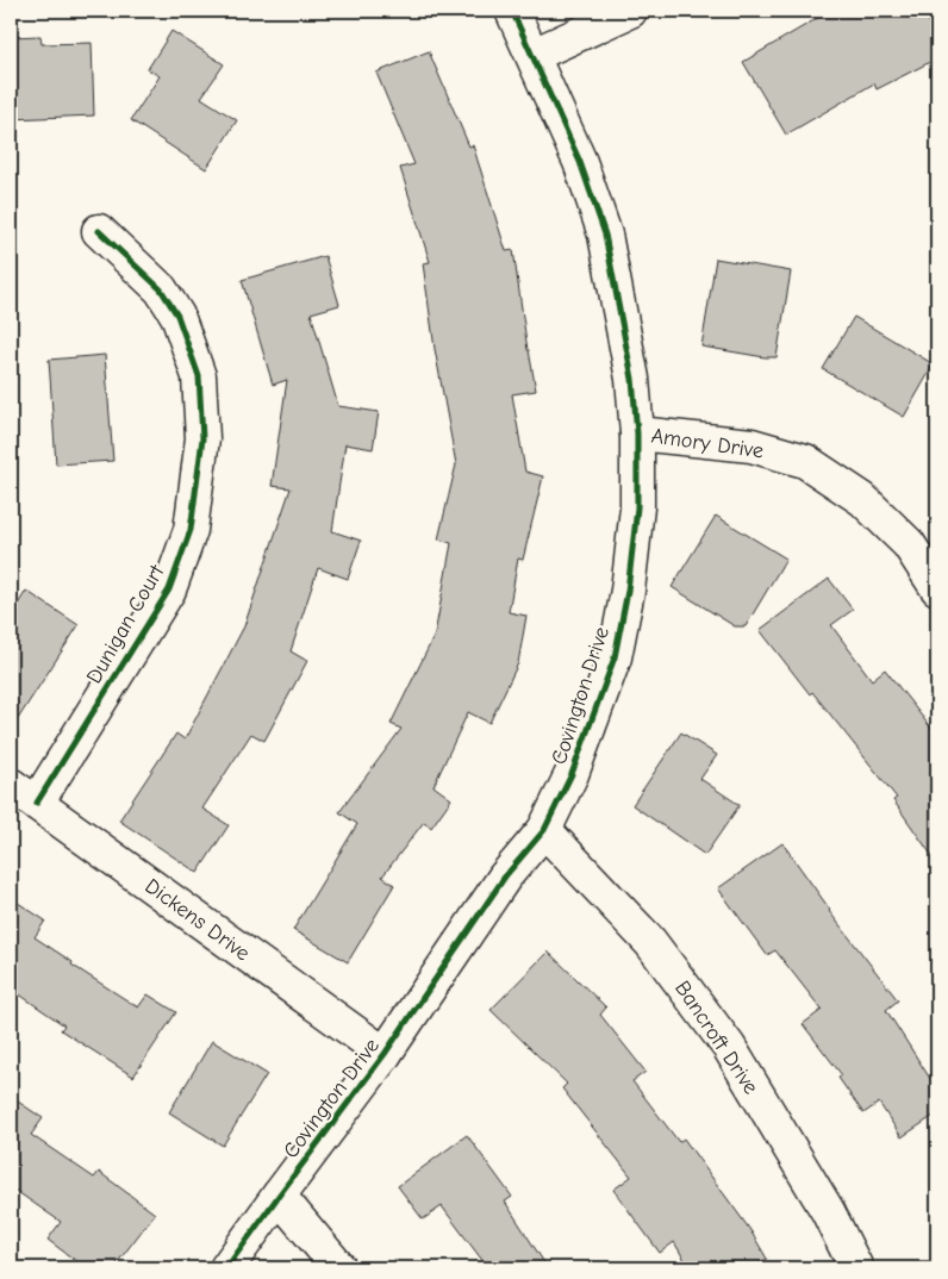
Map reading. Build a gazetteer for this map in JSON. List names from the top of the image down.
{
  "streets": {
    "street": [
      "Amory Drive",
      "Dunigan Court",
      "Covington Drive",
      "Dickens Drive",
      "Bancroft Drive"
    ]
  },
  "crossings": [
    ["Amory Drive", "Covington Drive"],
    ["Dunigan Court", "Dickens Drive"],
    ["Covington Drive", "Dickens Drive"],
    ["Covington Drive", "Bancroft Drive"]
  ]
}
